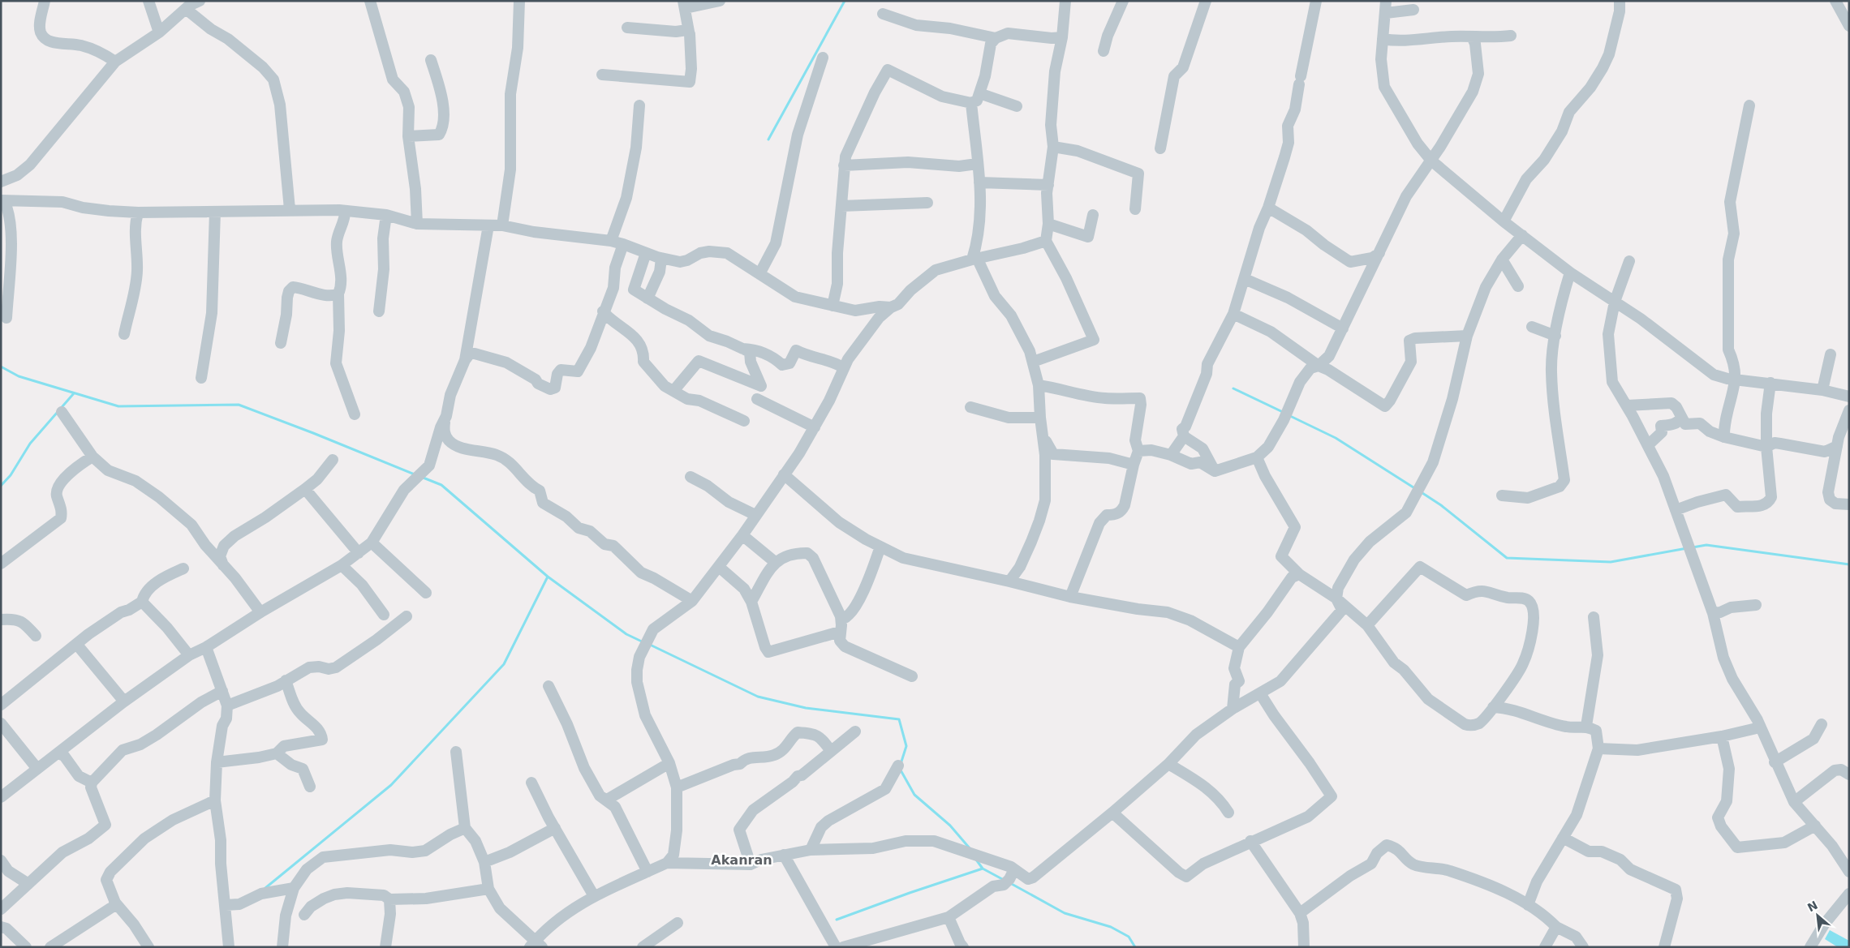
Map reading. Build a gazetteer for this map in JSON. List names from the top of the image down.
{
  "districts": ["Akanran"],
  "north": "top left"
}
